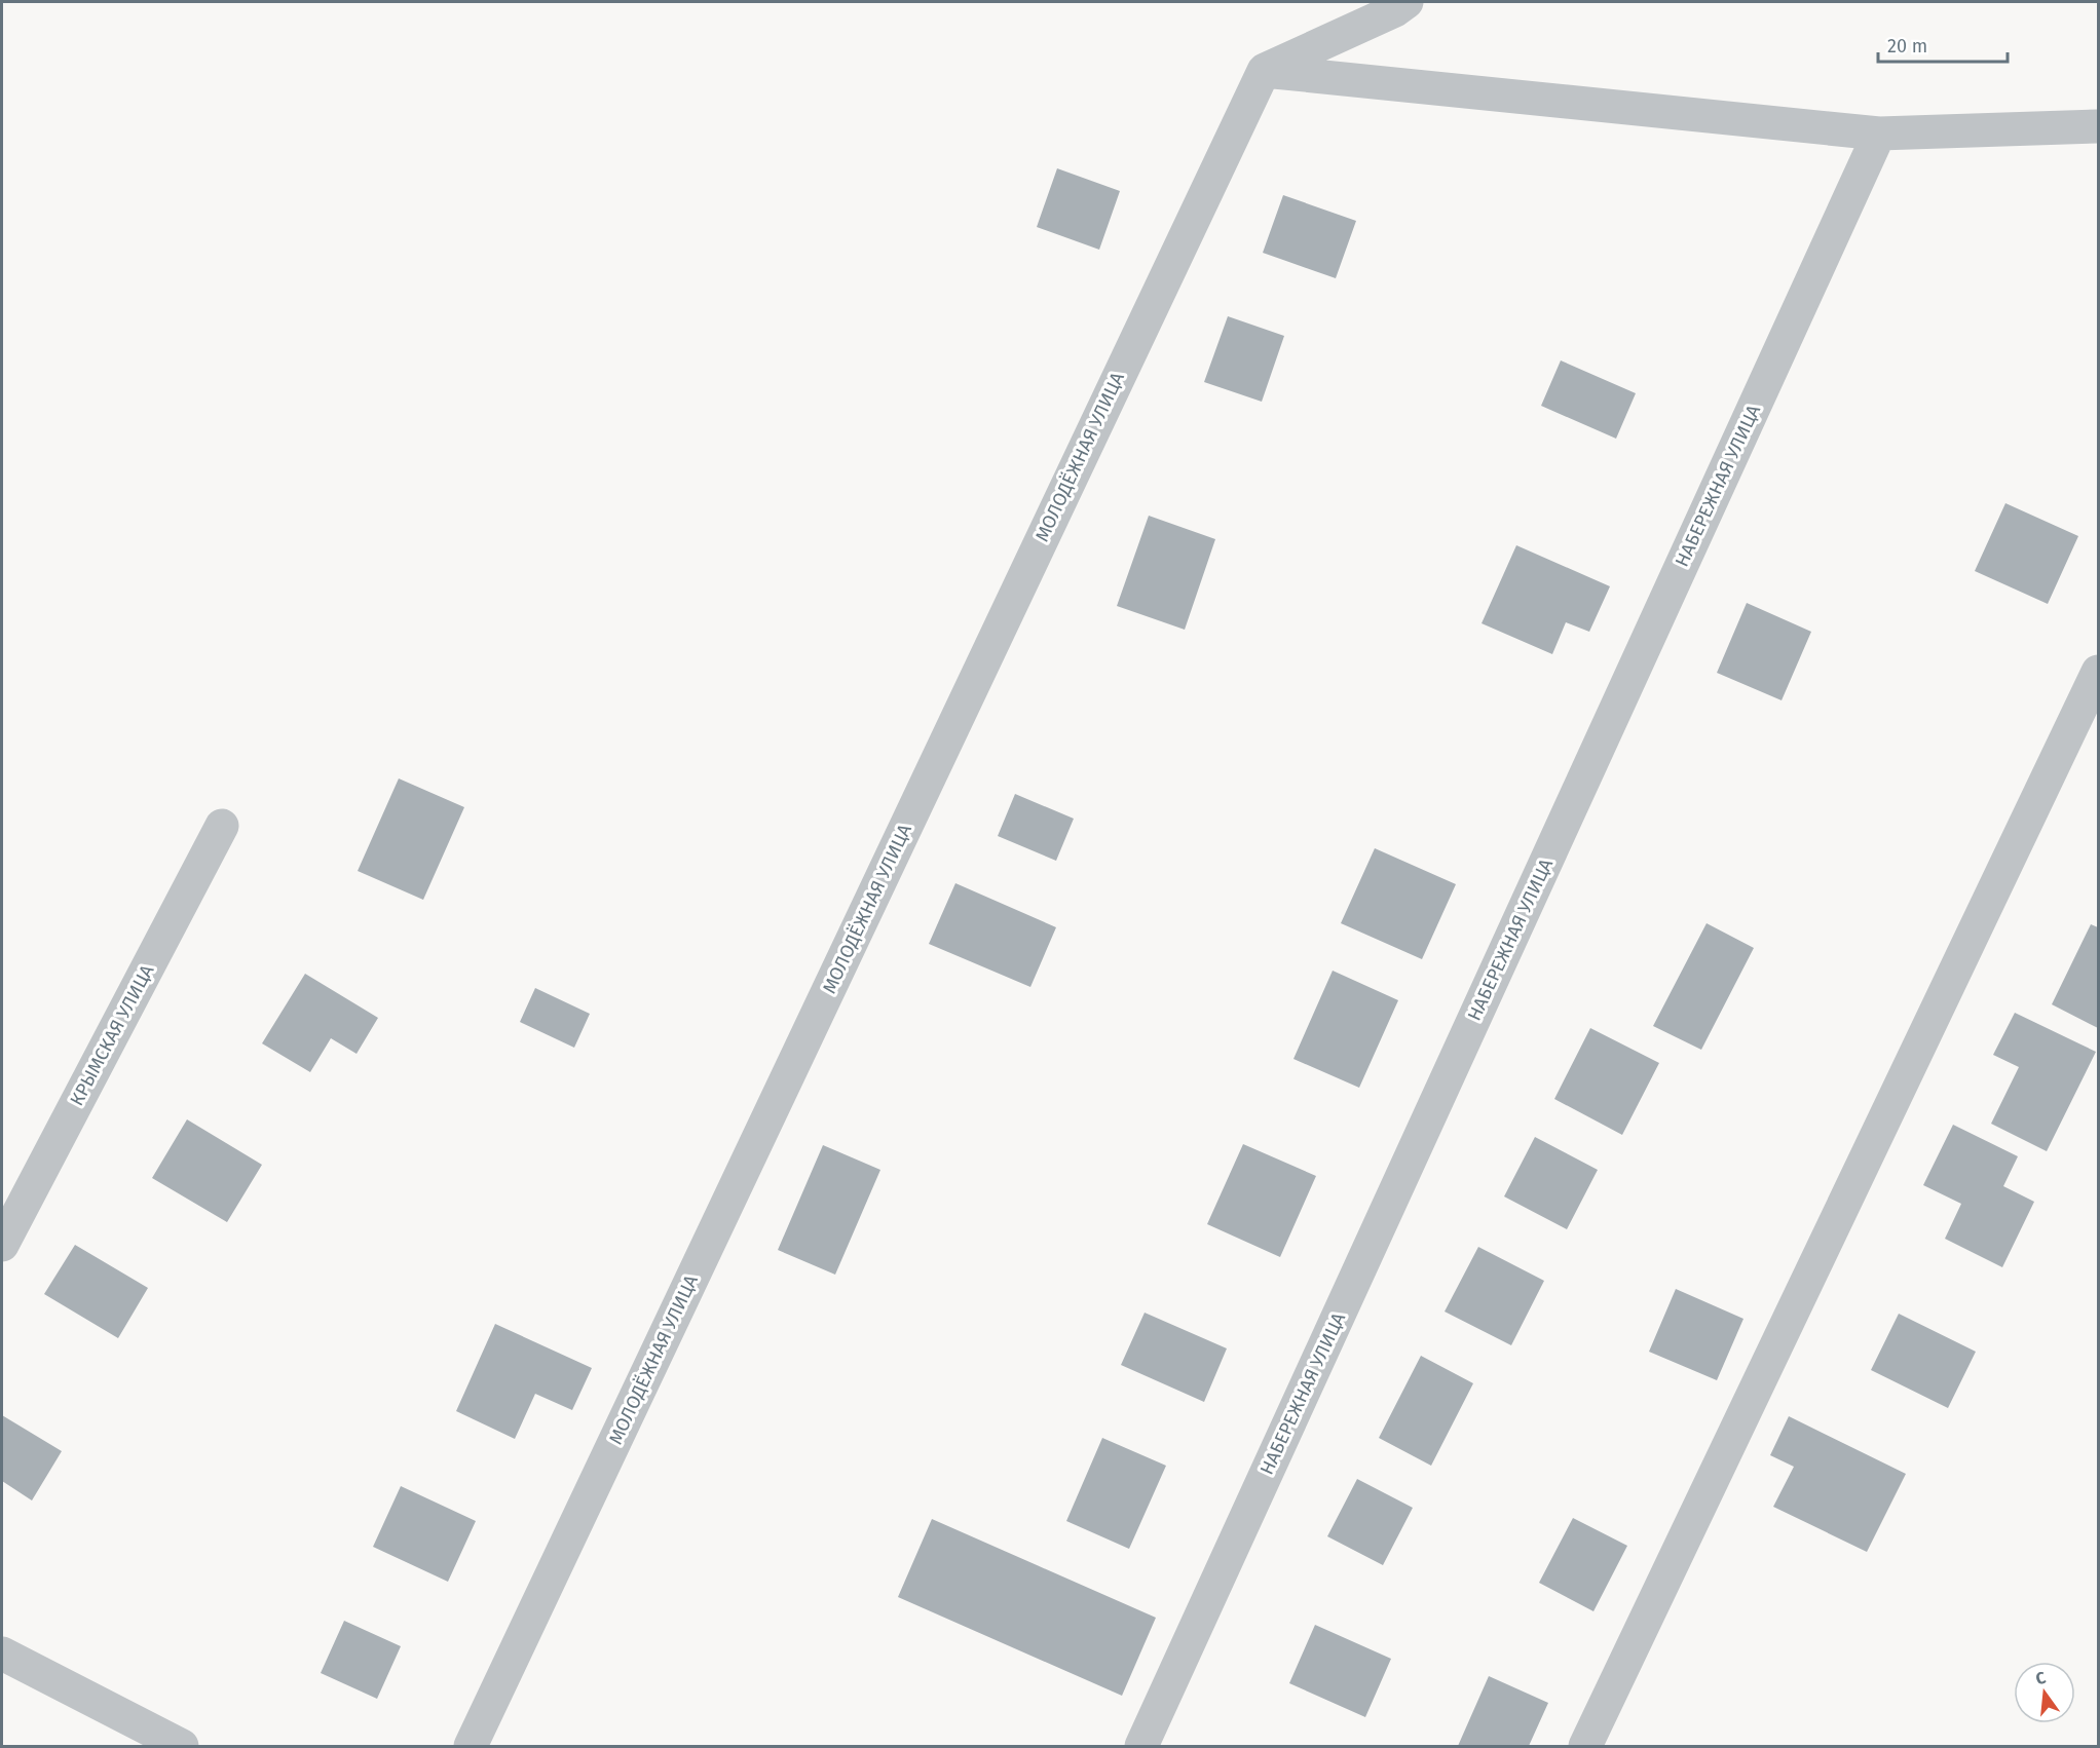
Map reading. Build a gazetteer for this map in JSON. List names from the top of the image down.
{
  "streets": {
    "street": ["МОЛОДЁЖНАЯ УЛИЦА", "НАБЕРЕЖНАЯ УЛИЦА", "КРЫМСКАЯ УЛИЦА"]
  },
  "scale_bar": "20 m",
  "north": "top"
}
